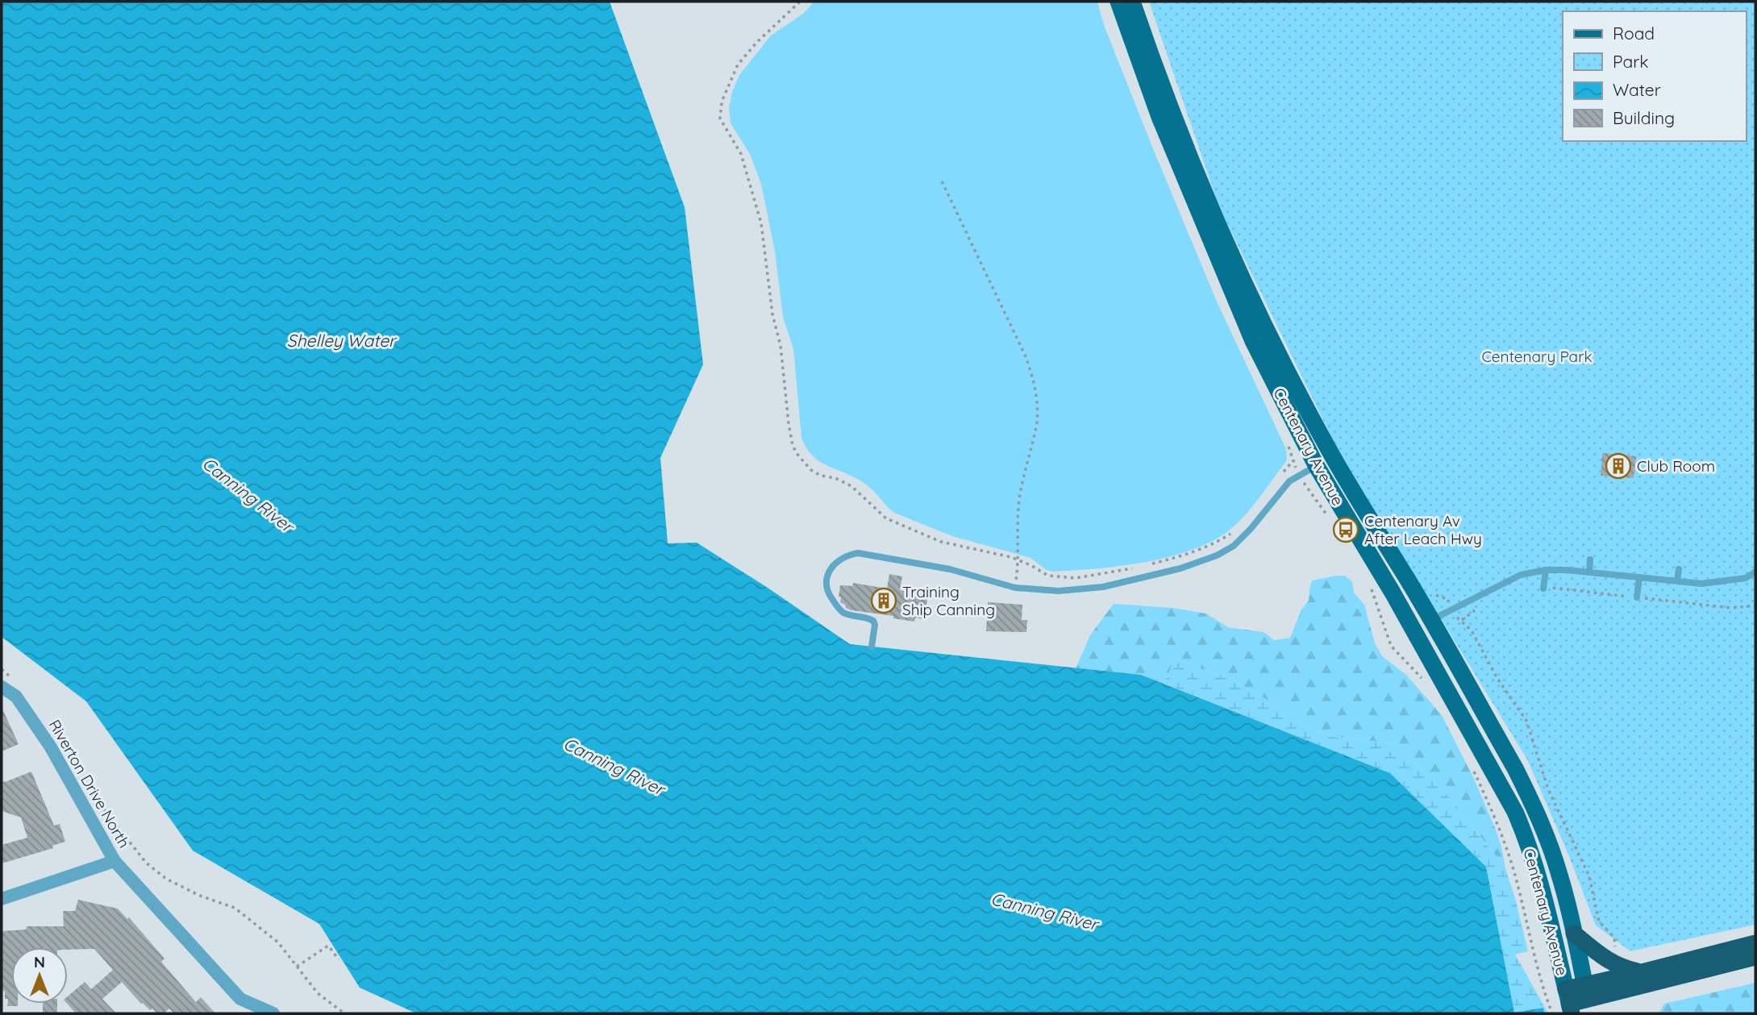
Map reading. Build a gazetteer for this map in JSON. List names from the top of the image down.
{
  "streets": {
    "main road": ["Centenary Avenue"],
    "street": ["Riverton Drive North"]
  },
  "water": ["Shelley Water", "Canning River"],
  "parks": ["Centenary Park"],
  "places": {
    "building": ["Club Room", "Training Ship Canning"],
    "bus stop": ["Centenary Av After Leach Hwy"]
  },
  "legend": [
    "Road",
    "Park",
    "Water",
    "Building"
  ],
  "north": "top"
}
